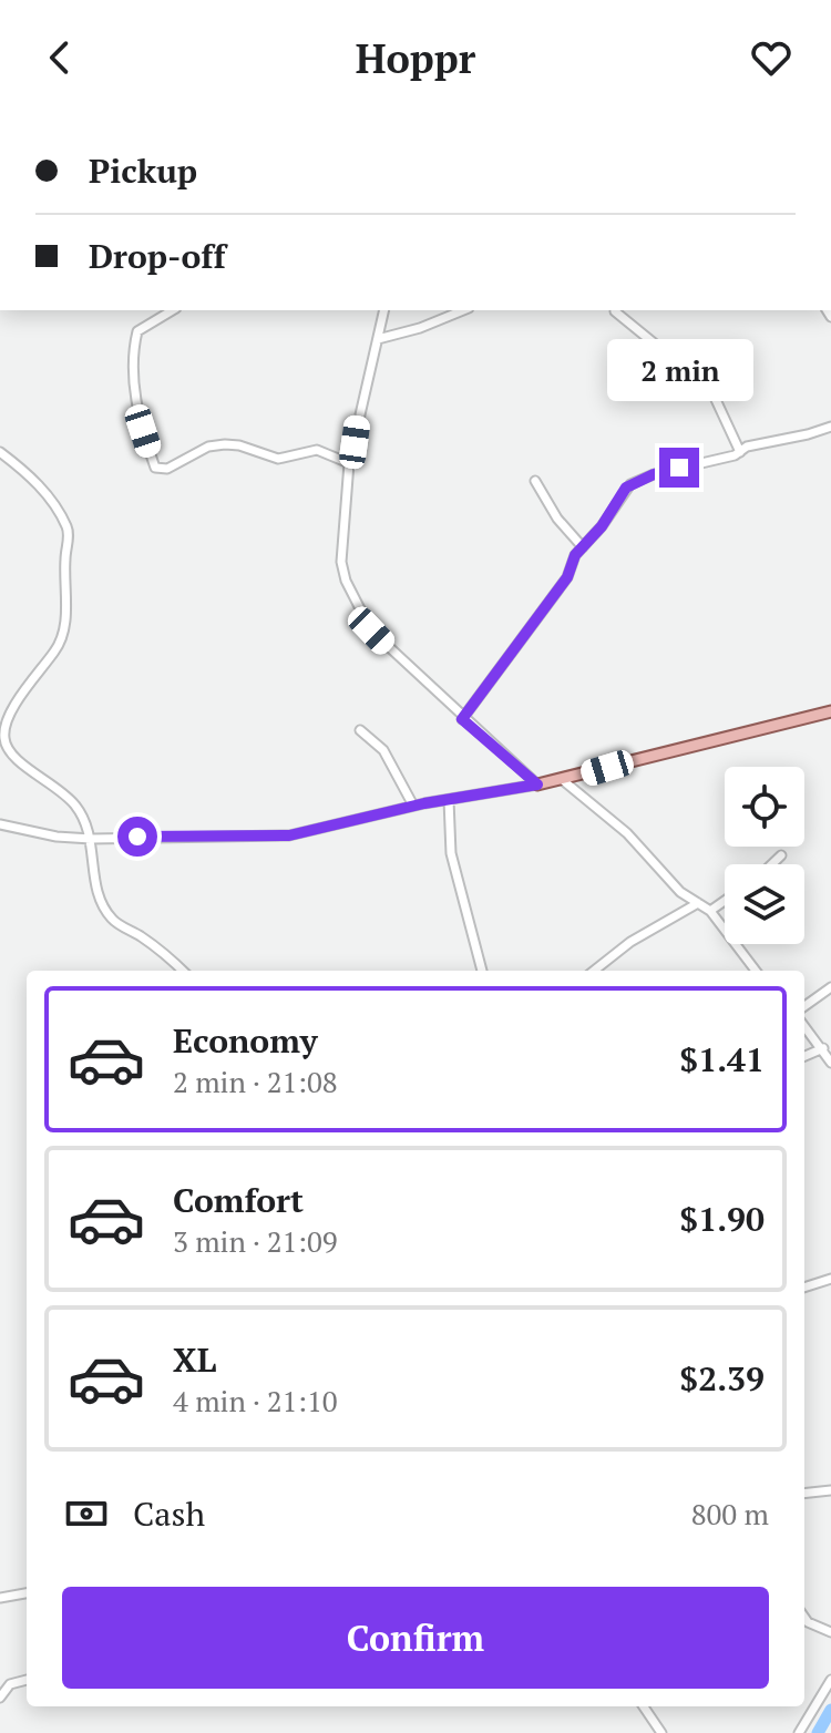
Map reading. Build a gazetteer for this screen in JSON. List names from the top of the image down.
{
  "page": {
    "header": "Hoppr",
    "banner": ["Pickup", "Drop-off"],
    "bubble": "2 min",
    "list": [
      {
        "name": "Economy",
        "note": "2 min · 21:08",
        "value": "$1.41"
      },
      {
        "name": "Comfort",
        "note": "3 min · 21:09",
        "value": "$1.90"
      },
      {
        "name": "XL",
        "note": "4 min · 21:10",
        "value": "$2.39"
      }
    ],
    "pay": ["Cash", "800 m"],
    "buttons": "Confirm"
  }
}
